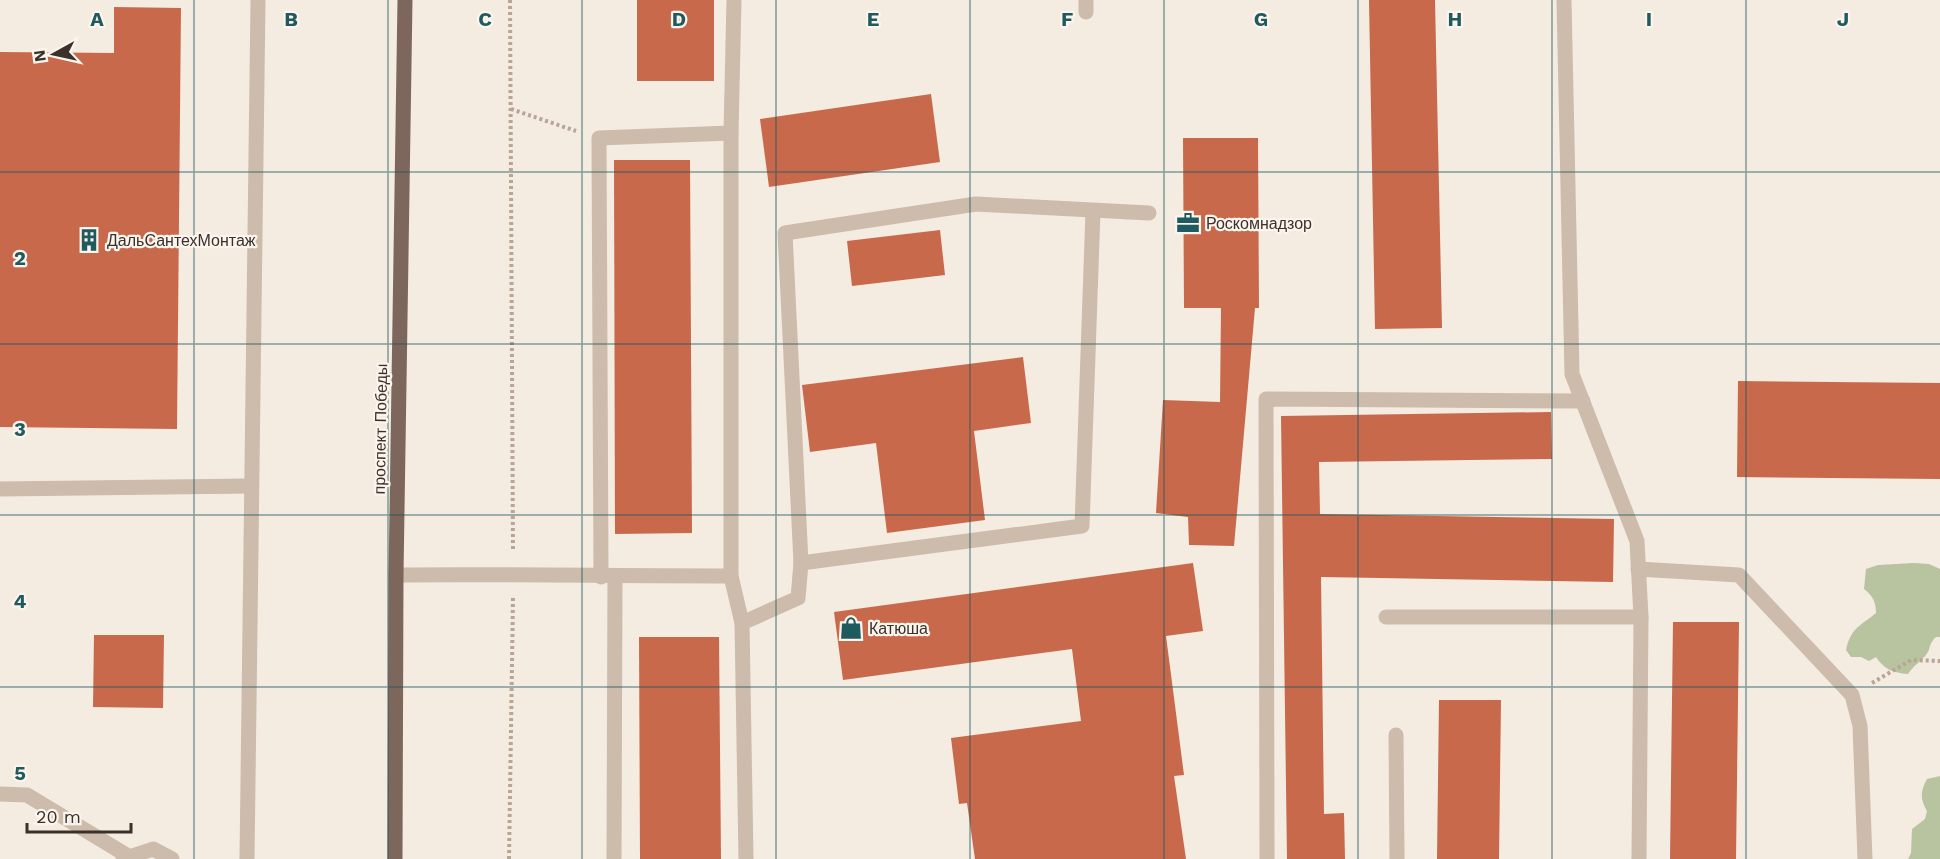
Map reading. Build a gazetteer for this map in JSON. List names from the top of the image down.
{
  "streets": {
    "main road": ["проспект Победы"]
  },
  "places": {
    "office": ["Роскомнадзор"],
    "building": ["ДальСантехМонтаж"],
    "shop": ["Катюша"]
  },
  "scale_bar": "20 m",
  "north": "left",
  "grid": {
    "columns": [
      "A",
      "B",
      "C",
      "D",
      "E",
      "F",
      "G",
      "H",
      "I",
      "J"
    ],
    "rows": [
      "2",
      "3",
      "4",
      "5"
    ]
  }
}
